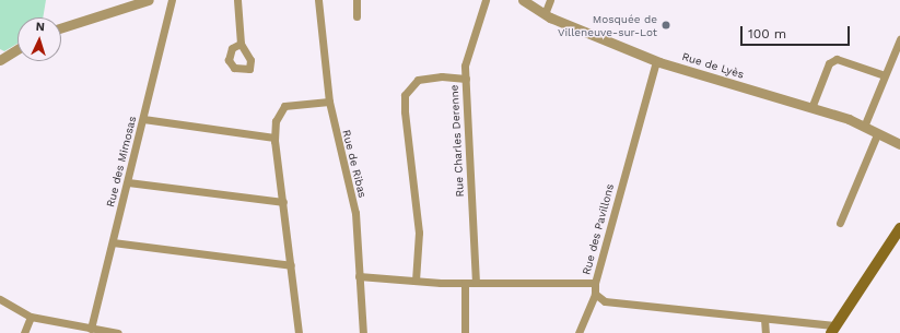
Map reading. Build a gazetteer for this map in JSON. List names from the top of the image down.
{
  "streets": {
    "street": [
      "Rue de Lyès",
      "Rue Charles Derenne",
      "Rue des Mimosas",
      "Rue de Ribas",
      "Rue des Pavillons"
    ]
  },
  "crossings": [
    ["Rue de Lyès", "Rue des Pavillons"]
  ],
  "places": ["Mosquée de Villeneuve-sur-Lot"],
  "scale_bar": "100 m",
  "north": "top"
}
